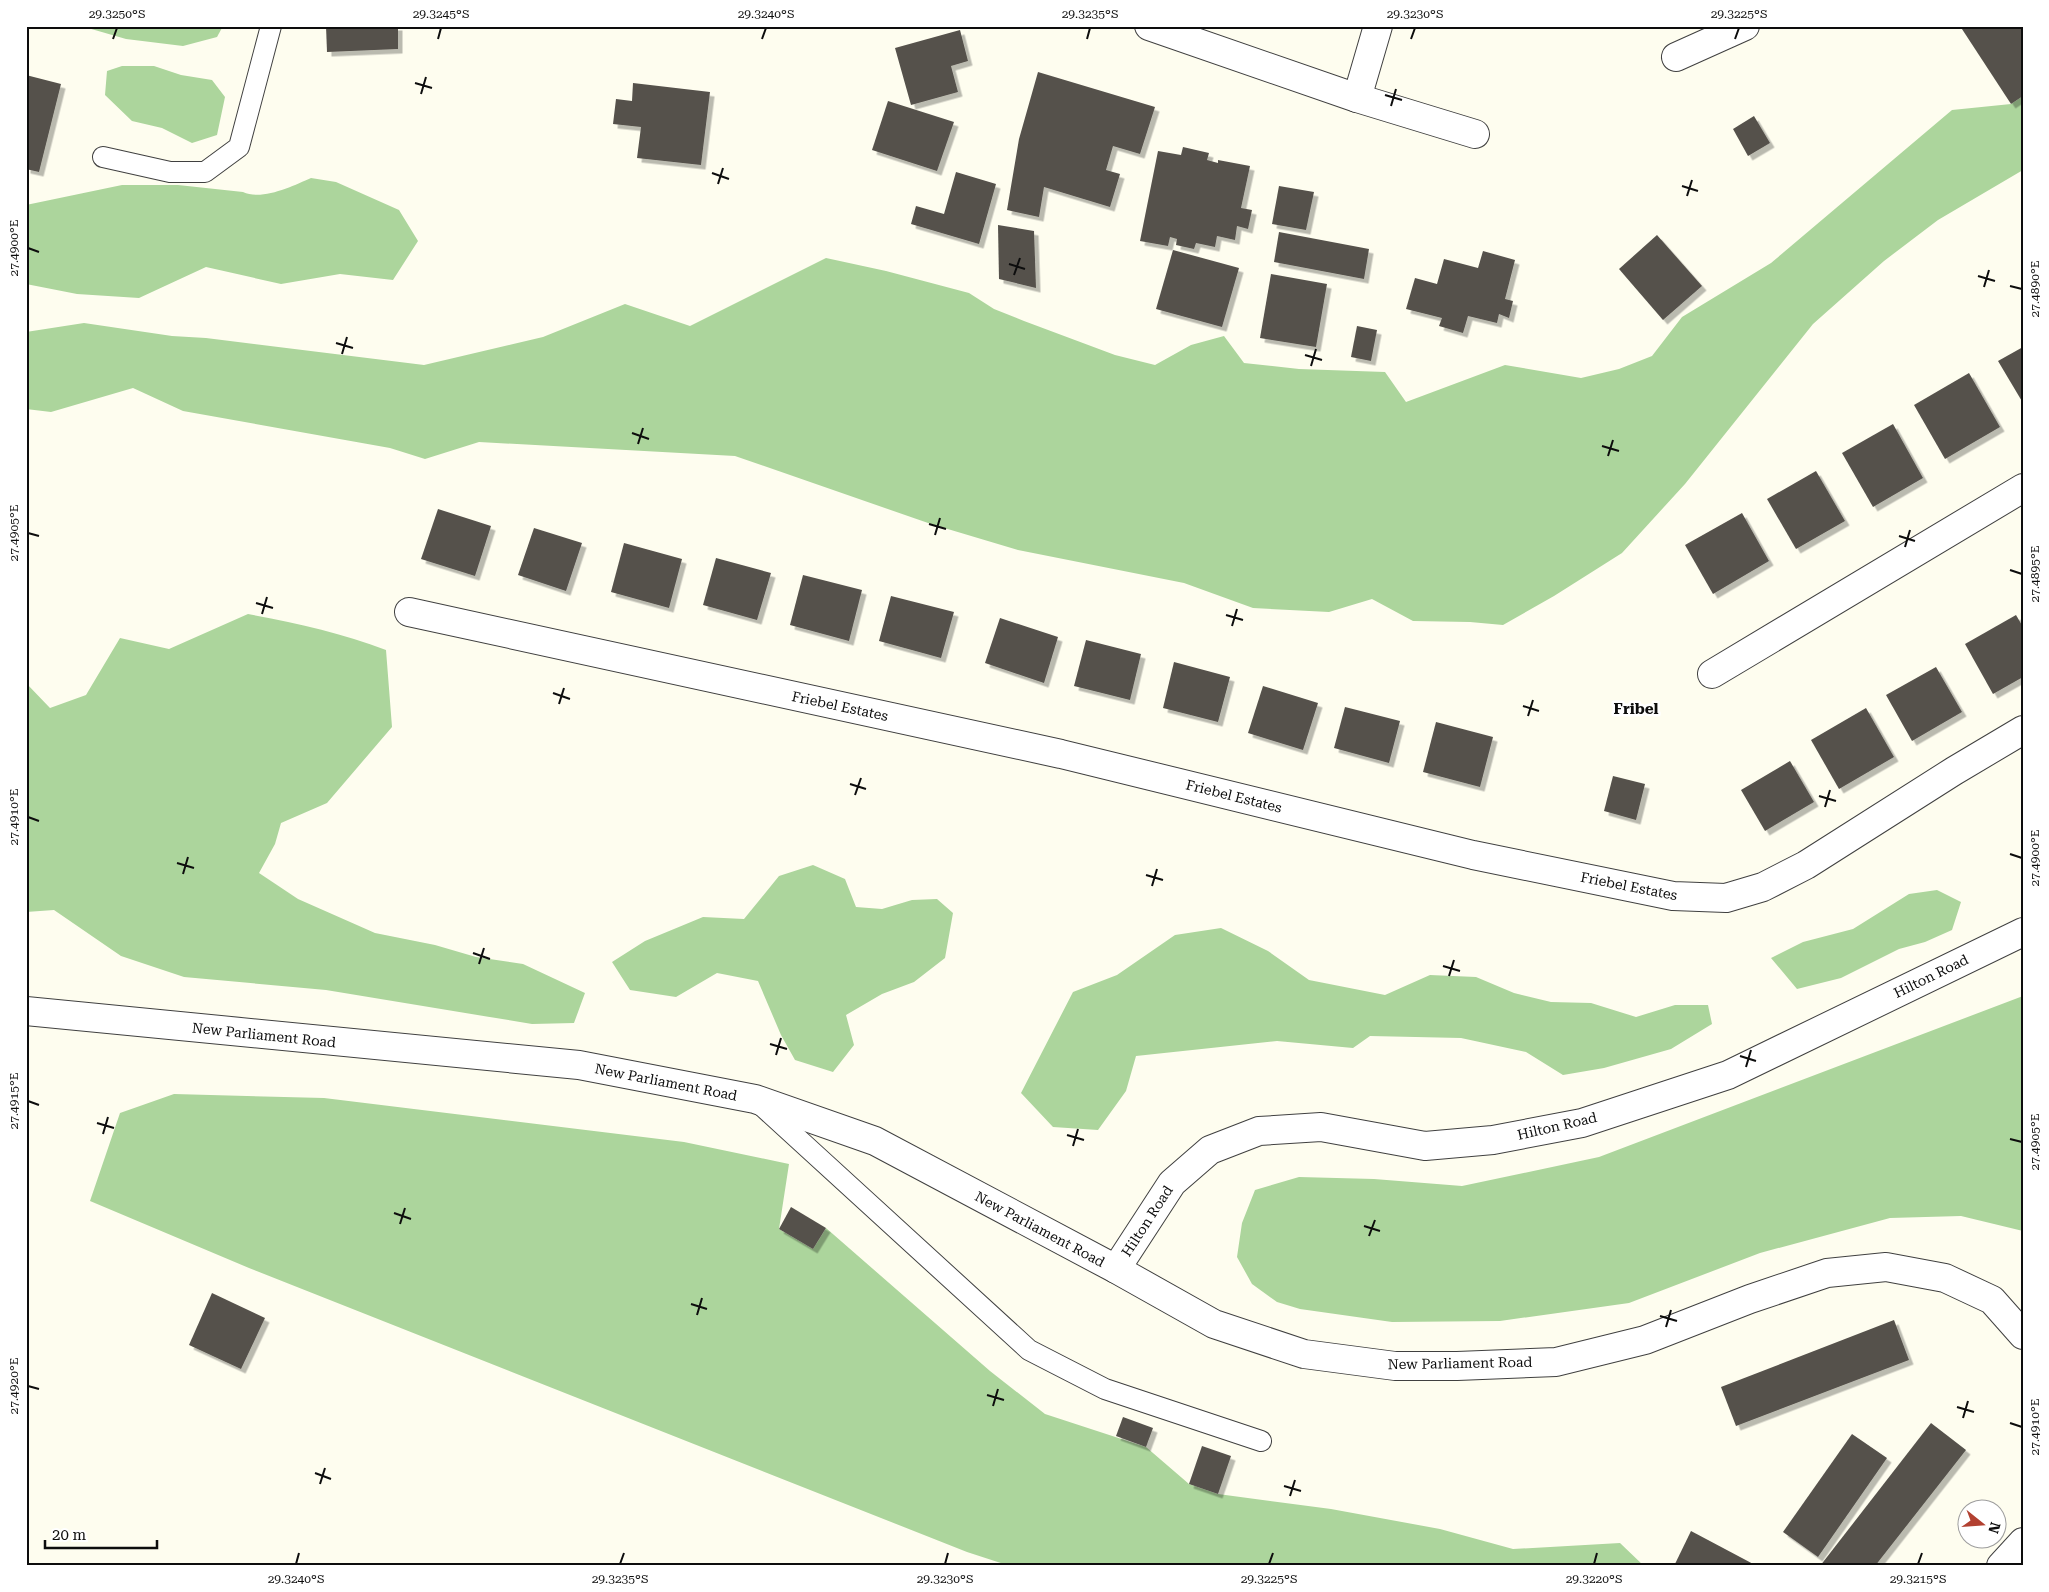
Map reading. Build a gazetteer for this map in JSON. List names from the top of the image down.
{
  "streets": {
    "street": ["Friebel Estates", "Hilton Road", "New Parliament Road"]
  },
  "crossings": [
    ["Hilton Road", "New Parliament Road"]
  ],
  "districts": ["Fribel"],
  "scale_bar": "20 m",
  "north": "right",
  "coordinates": [
    "29.3250°S",
    "29.3245°S",
    "29.3240°S",
    "29.3235°S",
    "29.3230°S",
    "29.3225°S",
    "27.4900°E",
    "27.4890°E",
    "27.4905°E",
    "27.4895°E",
    "27.4910°E",
    "27.4915°E",
    "27.4920°E",
    "29.3220°S",
    "29.3215°S"
  ]
}
